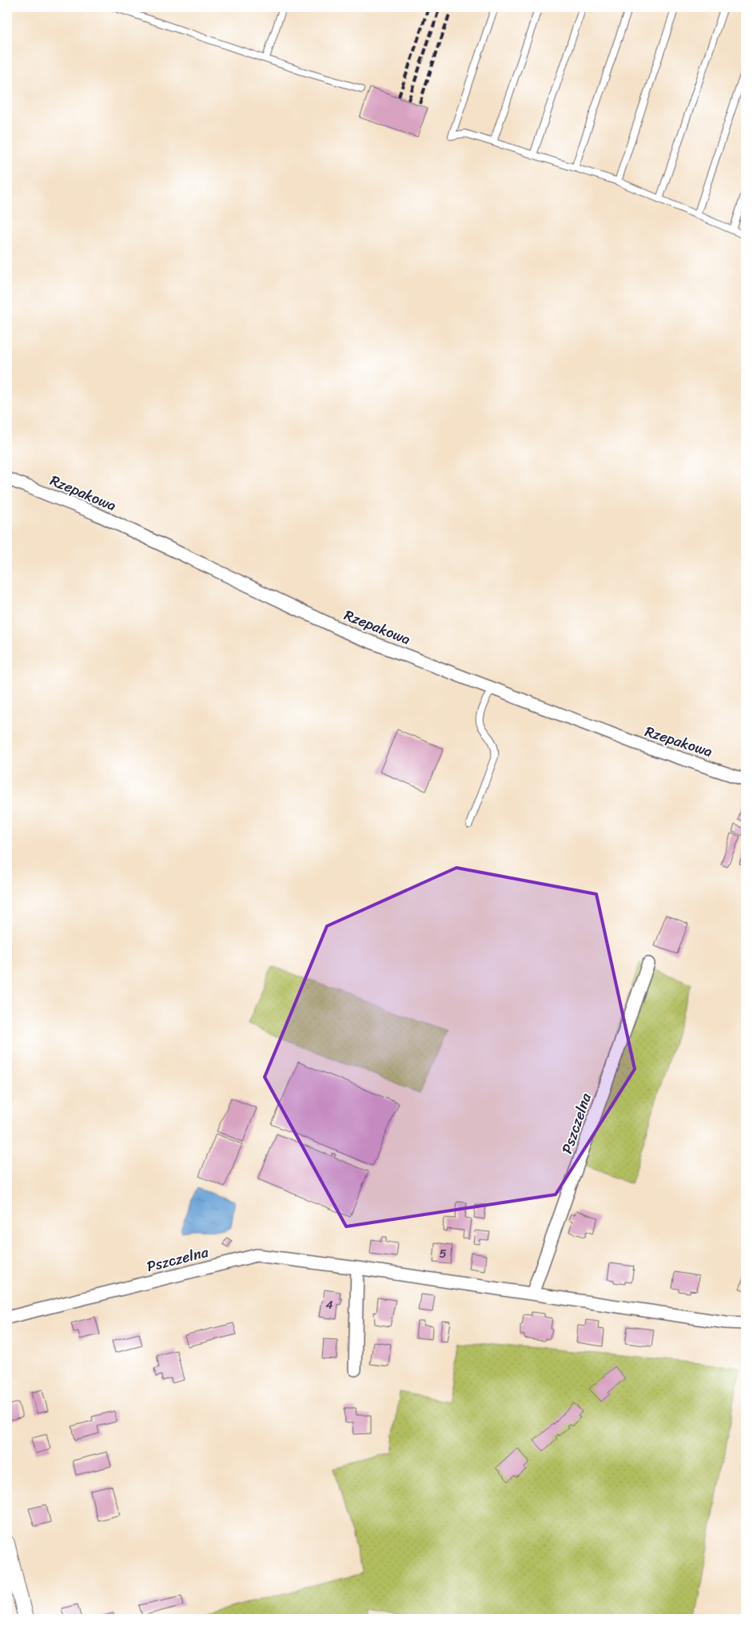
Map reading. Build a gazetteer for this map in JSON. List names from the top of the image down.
{
  "streets": {
    "street": ["Rzepakowa", "Pszczelna"]
  },
  "house_numbers": ["5", "4"]
}
